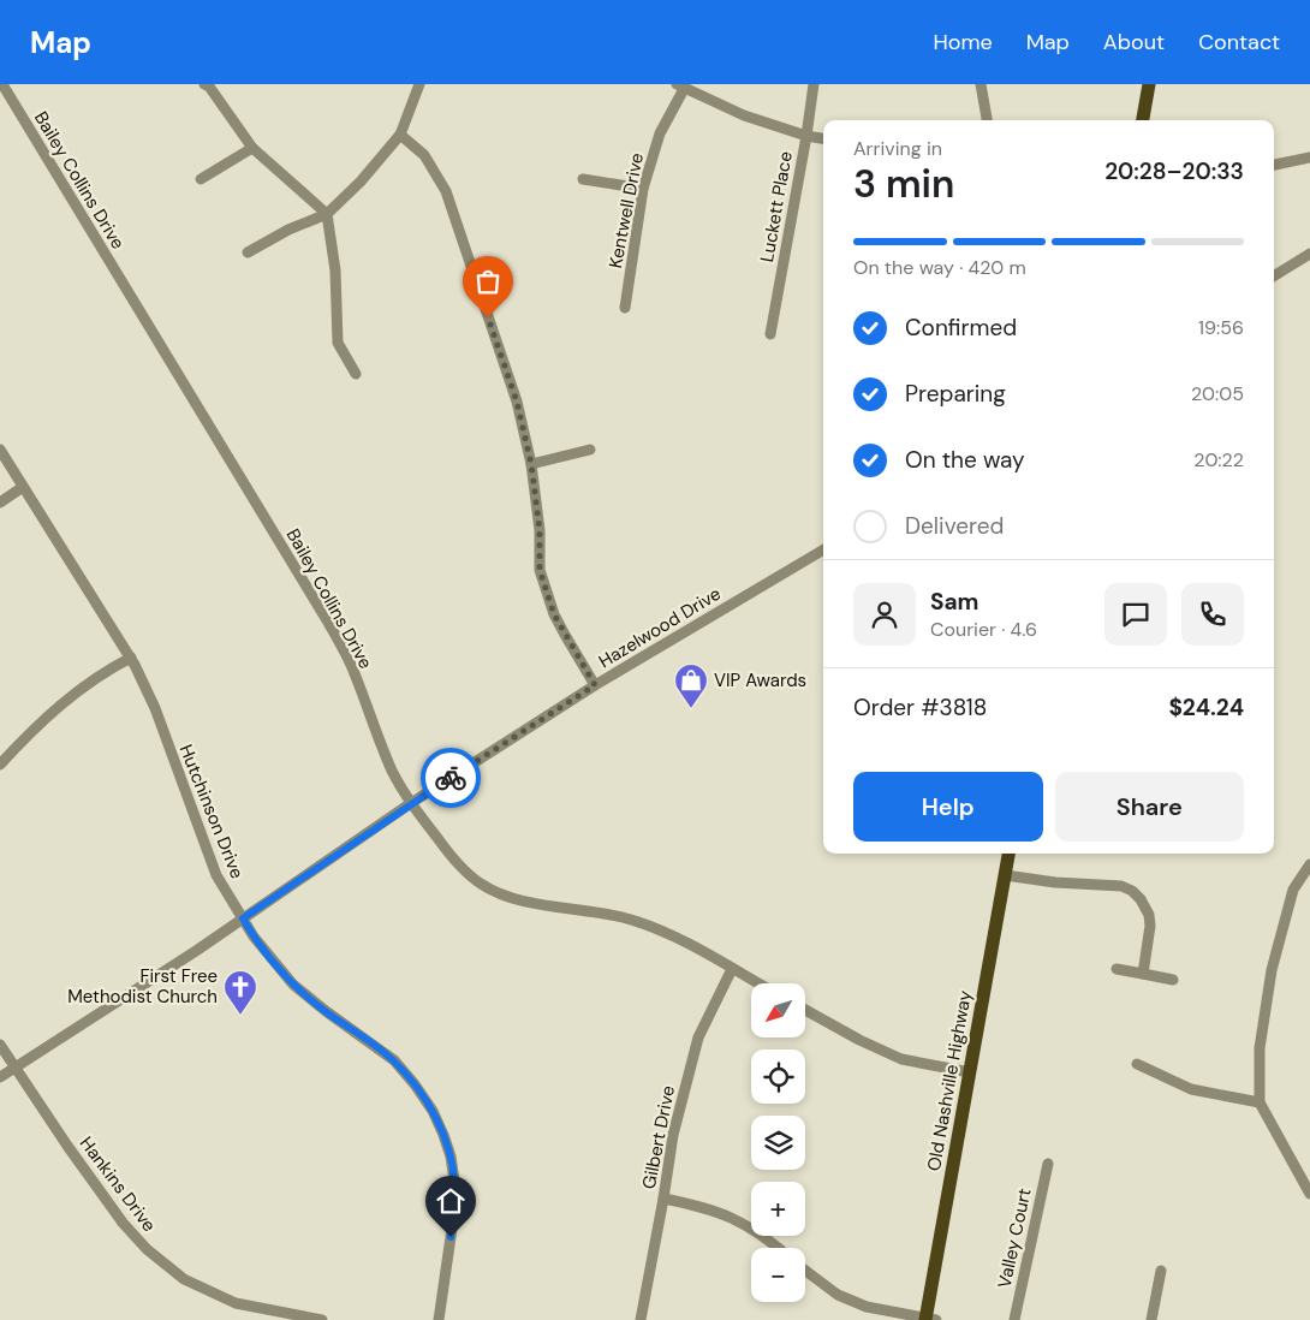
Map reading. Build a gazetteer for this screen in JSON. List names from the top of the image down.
{
  "streets": {
    "main road": ["Old Nashville Highway"],
    "street": [
      "Bailey Collins Drive",
      "Luckett Place",
      "Kentwell Drive",
      "Hazelwood Drive",
      "Hutchinson Drive",
      "Gilbert Drive",
      "Hankins Drive",
      "Valley Court"
    ]
  },
  "crossings": [
    ["Bailey Collins Drive", "Hazelwood Drive"],
    ["Bailey Collins Drive", "Gilbert Drive"],
    ["Hazelwood Drive", "Hutchinson Drive"],
    ["Hazelwood Drive", "Hankins Drive"]
  ],
  "places": {
    "shop": ["VIP Awards"],
    "church": ["First Free Methodist Church"]
  },
  "north": "bottom left",
  "page": {
    "header": "Map",
    "nav": [
      "Home",
      "Map",
      "About",
      "Contact"
    ],
    "heading": ["3 min", "Arriving in", "20:28–20:33"],
    "panel": [
      "Sam",
      "Courier · 4.6",
      "Order #3818",
      "$24.24"
    ],
    "bar": "On the way · 420 m",
    "list": [
      ["Confirmed", "19:56"],
      ["Preparing", "20:05"],
      ["On the way", "20:22"],
      "Delivered"
    ],
    "buttons": ["Help", "Share"],
    "map_buttons": ["+", "−"]
  }
}
